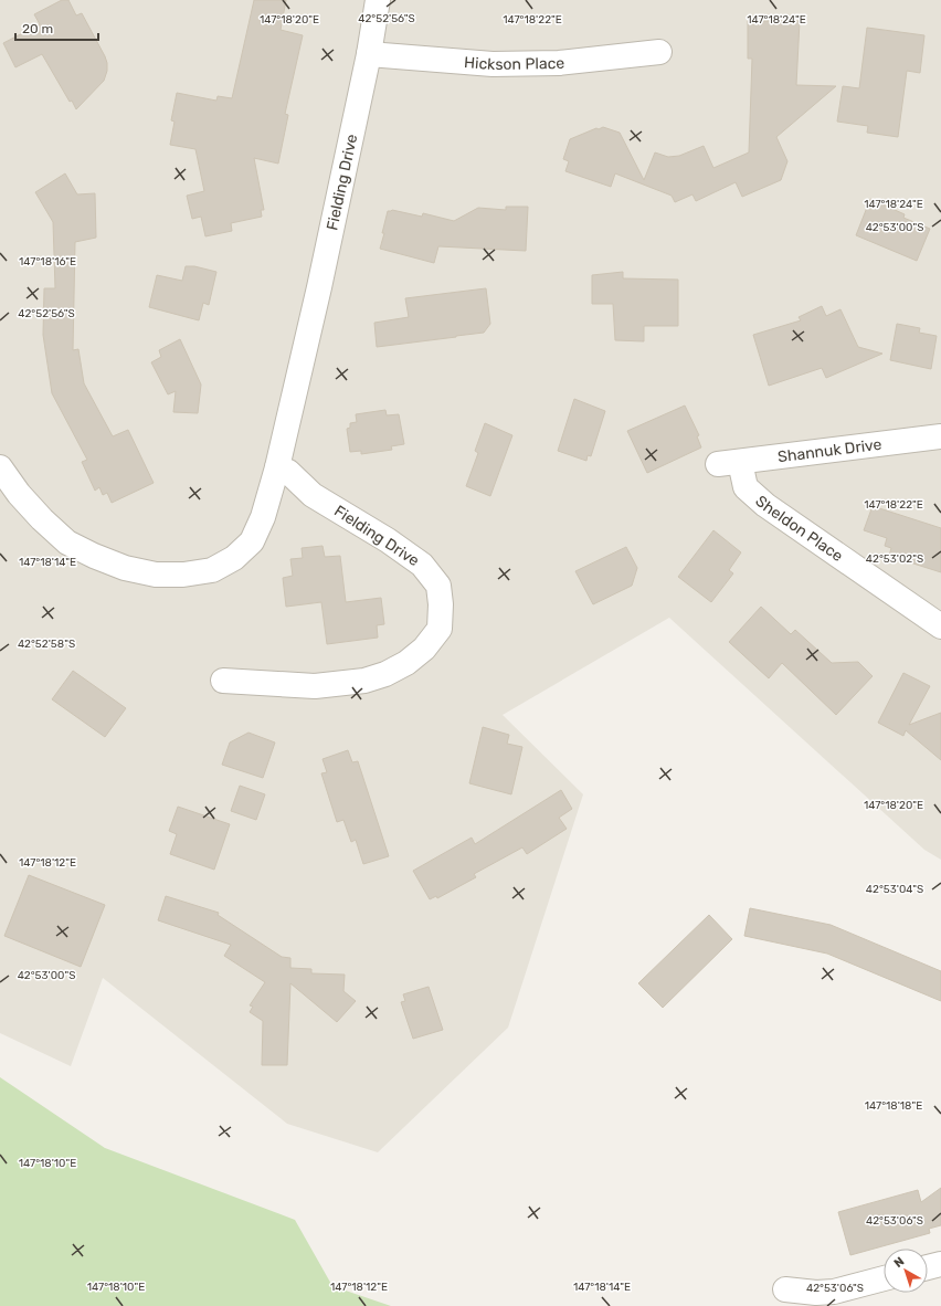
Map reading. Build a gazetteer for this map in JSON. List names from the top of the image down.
{
  "streets": {
    "street": [
      "Hickson Place",
      "Fielding Drive",
      "Shannuk Drive",
      "Sheldon Place"
    ]
  },
  "crossings": [
    ["Hickson Place", "Fielding Drive"],
    ["Shannuk Drive", "Sheldon Place"]
  ],
  "scale_bar": "20 m",
  "north": "top left",
  "coordinates": [
    "42°52'56\"S",
    "147°18'22\"E",
    "147°18'24\"E",
    "147°18'20\"E",
    "42°53'00\"S",
    "147°18'16\"E",
    "42°53'02\"S",
    "147°18'14\"E",
    "42°52'58\"S",
    "147°18'12\"E",
    "42°53'04\"S",
    "147°18'18\"E",
    "147°18'10\"E",
    "42°53'06\"S"
  ]
}
